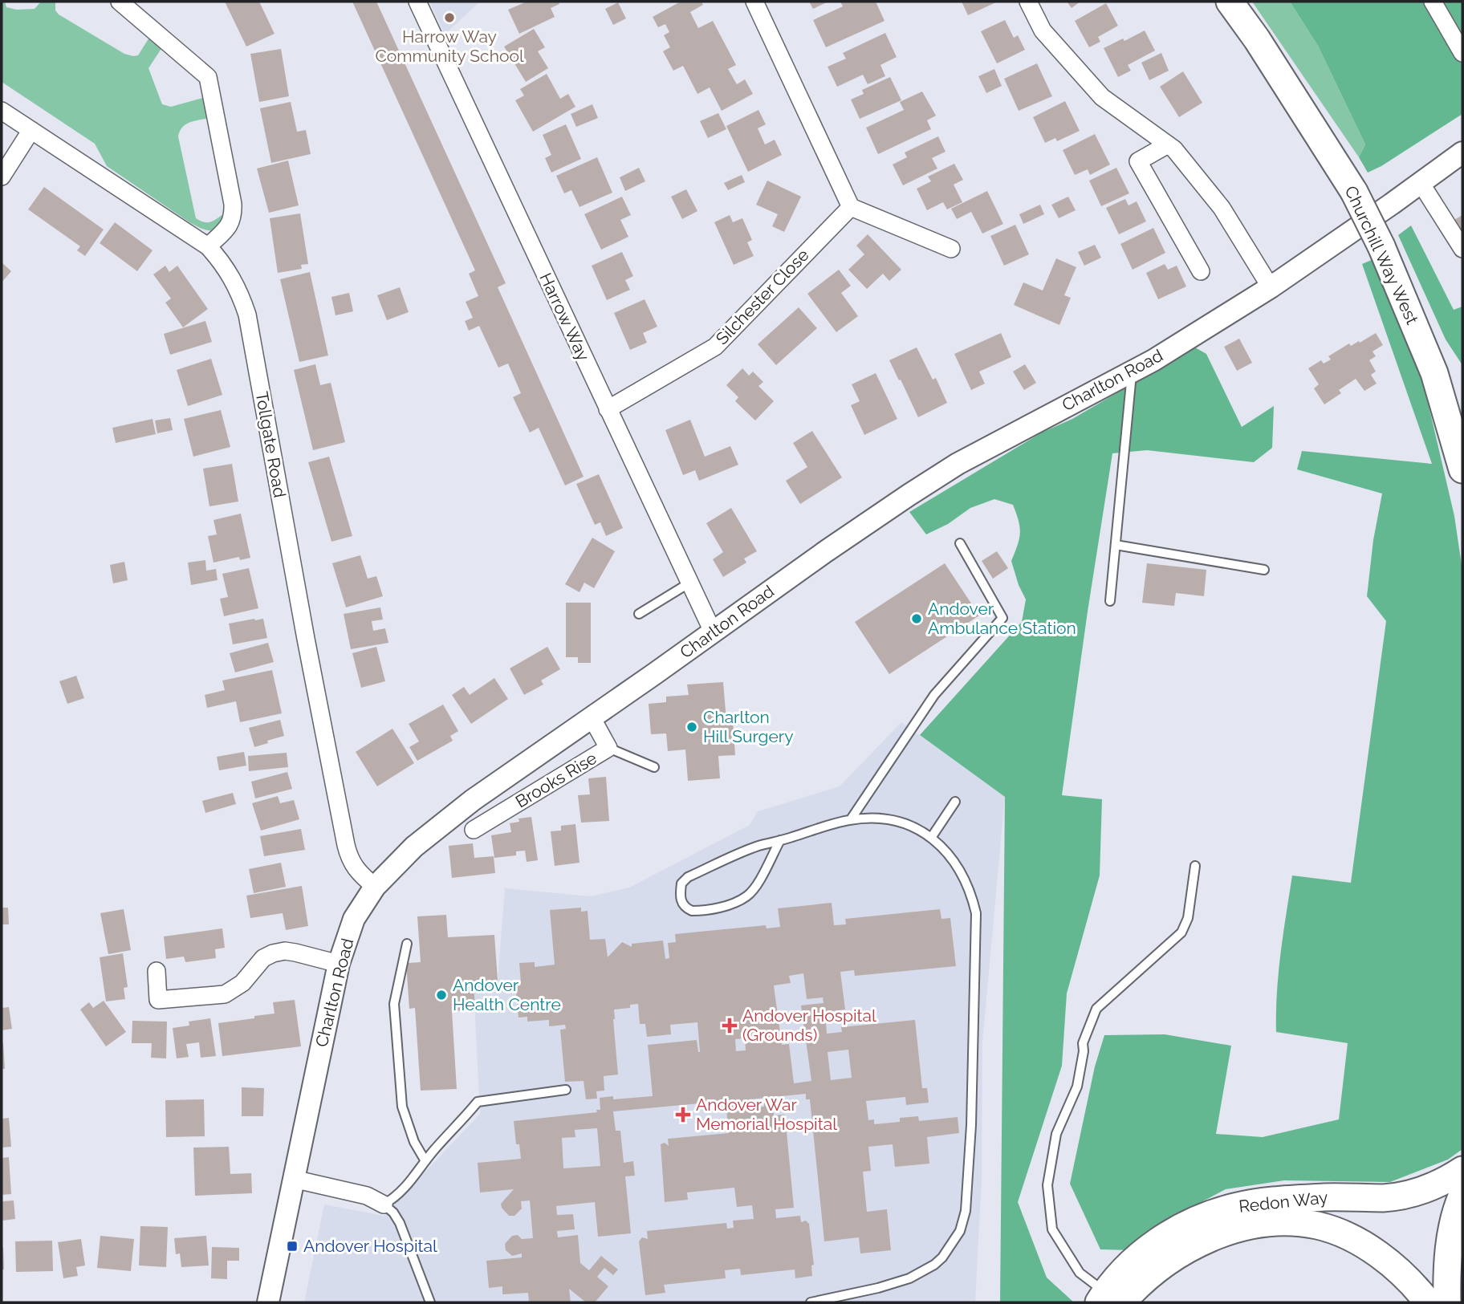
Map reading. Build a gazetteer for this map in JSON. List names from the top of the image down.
{
  "streets": {
    "main road": ["Churchill Way West", "Redon Way"],
    "street": [
      "Silchester Close",
      "Harrow Way",
      "Charlton Road",
      "Tollgate Road",
      "Brooks Rise"
    ]
  },
  "crossings": [
    ["Silchester Close", "Harrow Way"],
    ["Harrow Way", "Charlton Road"],
    ["Charlton Road", "Tollgate Road"],
    ["Charlton Road", "Brooks Rise"]
  ],
  "places": {
    "other": [
      "Harrow Way Community School",
      "Andover Ambulance Station",
      "Charlton Hill Surgery",
      "Andover Health Centre"
    ],
    "health": ["Andover Hospital (Grounds)", "Andover War Memorial Hospital"],
    "transit": ["Andover Hospital"]
  }
}
